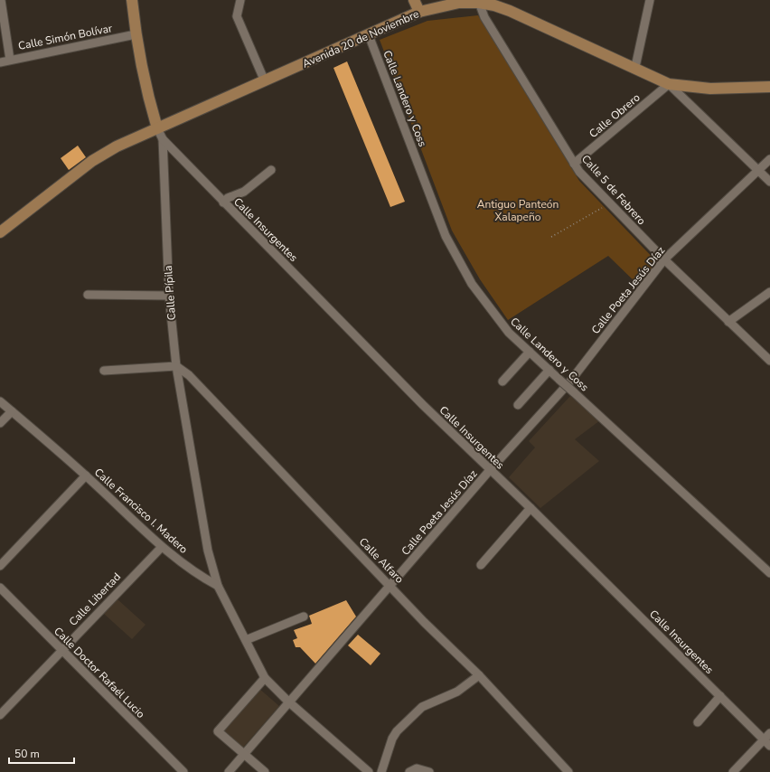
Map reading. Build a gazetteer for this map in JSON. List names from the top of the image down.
{
  "streets": {
    "main road": ["Avenida 20 de Noviembre", "Calle Pípila"],
    "street": [
      "Calle Simón Bolívar",
      "Calle Landero y Coss",
      "Calle Obrero",
      "Calle 5 de Febrero",
      "Calle Insurgentes",
      "Calle Poeta Jesús Díaz",
      "Calle Francisco I. Madero",
      "Calle Alfaro",
      "Calle Libertad",
      "Calle Doctor Rafaél Lucio"
    ]
  },
  "crossings": [
    ["Calle Simón Bolívar", "Calle Pípila"],
    ["Avenida 20 de Noviembre", "Calle Landero y Coss"],
    ["Avenida 20 de Noviembre", "Calle Obrero"],
    ["Avenida 20 de Noviembre", "Calle 5 de Febrero"],
    ["Avenida 20 de Noviembre", "Calle Pípila"],
    ["Calle Obrero", "Calle 5 de Febrero"],
    ["Calle 5 de Febrero", "Calle Poeta Jesús Díaz"],
    ["Calle Insurgentes", "Calle Poeta Jesús Díaz"],
    ["Calle Insurgentes", "Calle Pípila"],
    ["Calle Poeta Jesús Díaz", "Calle Alfaro"],
    ["Calle Pípila", "Calle Francisco I. Madero"],
    ["Calle Pípila", "Calle Alfaro"],
    ["Calle Francisco I. Madero", "Calle Libertad"],
    ["Calle Libertad", "Calle Doctor Rafaél Lucio"]
  ],
  "parks": ["Antiguo Panteón Xalapeño"],
  "scale_bar": "50 m"
}
